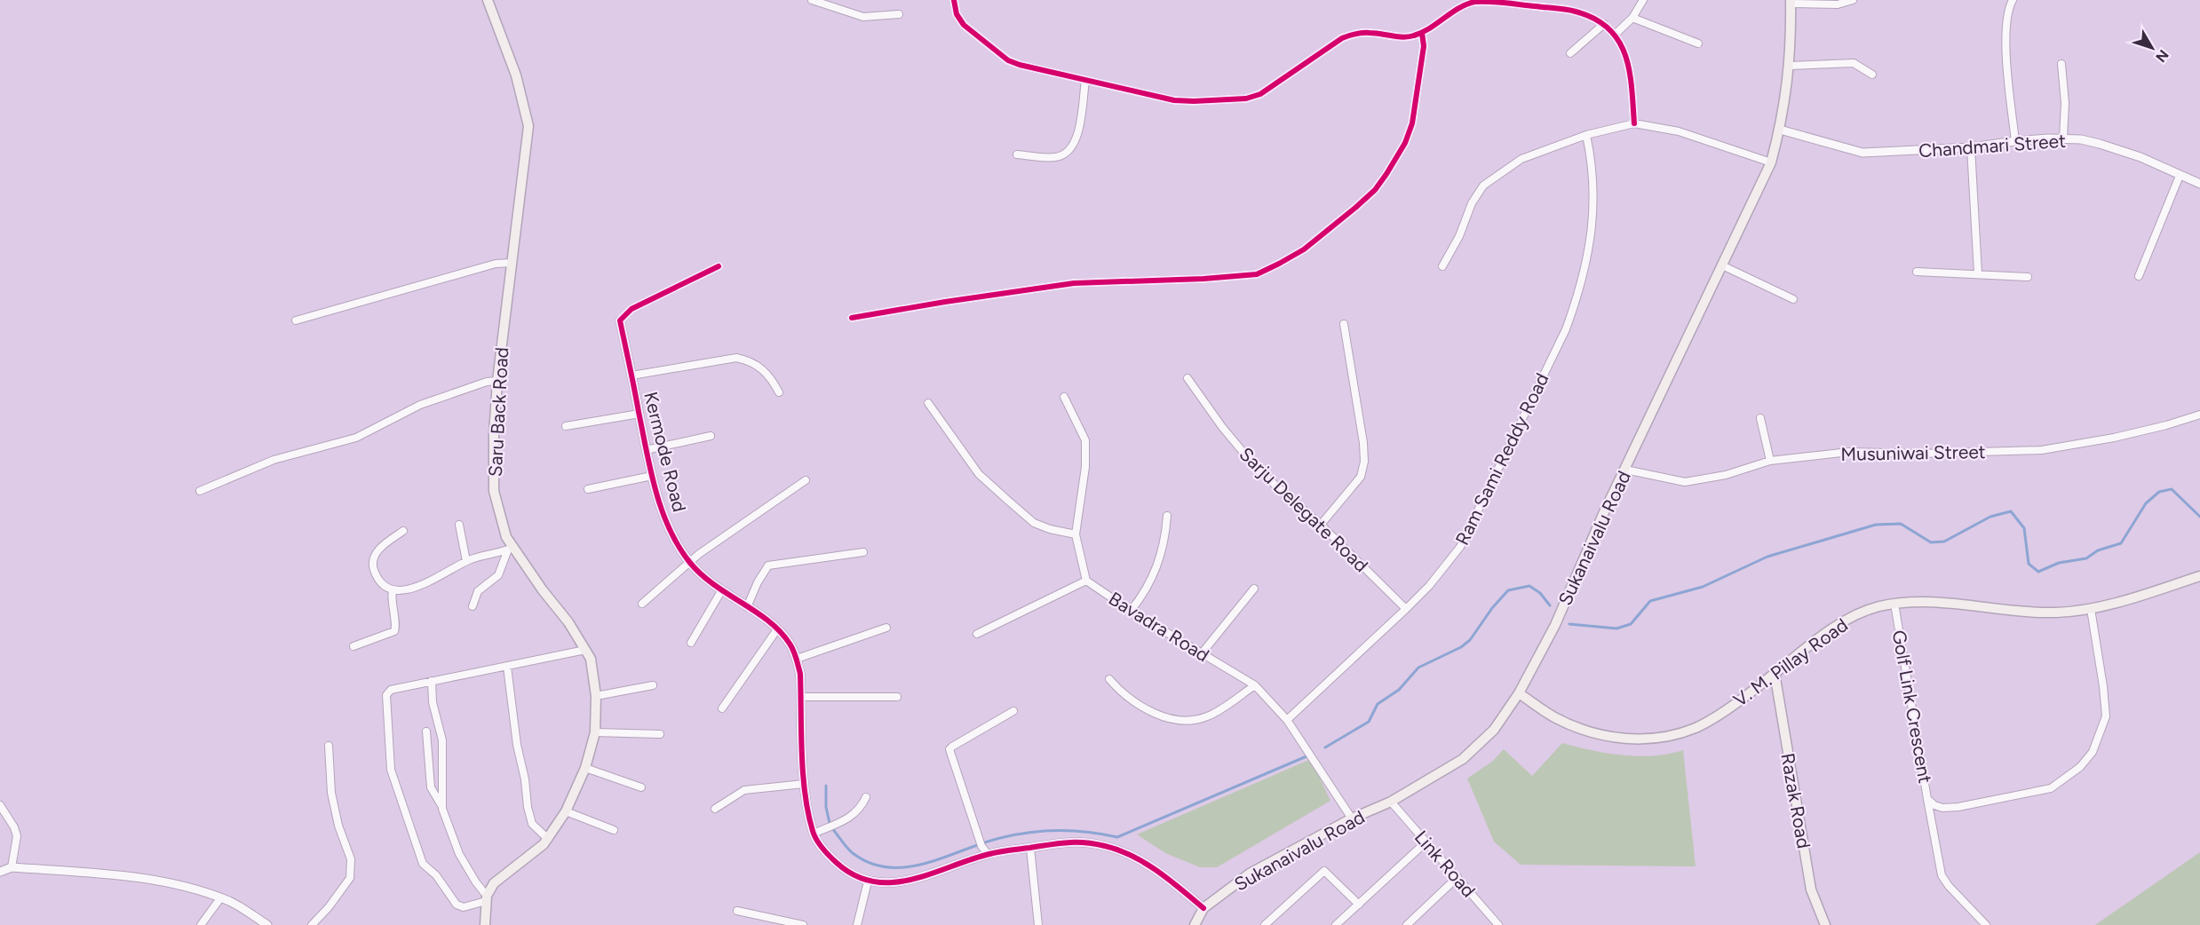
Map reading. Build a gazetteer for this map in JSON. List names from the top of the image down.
{
  "streets": {
    "main road": [
      "Saru Back Road",
      "Sukanaivalu Road",
      "V. M. Pillay Road",
      "Razak Road"
    ],
    "street": [
      "Chandmari Street",
      "Kermode Road",
      "Musuniwai Street",
      "Ram Sami Reddy Road",
      "Sarju Delegate Road",
      "Bavadra Road",
      "Golf Link Crescent",
      "Link Road"
    ]
  },
  "crossings": [
    ["Chandmari Street", "Sukanaivalu Road"],
    ["Musuniwai Street", "Sukanaivalu Road"],
    ["Ram Sami Reddy Road", "Sarju Delegate Road"],
    ["Ram Sami Reddy Road", "Bavadra Road"],
    ["Sukanaivalu Road", "Bavadra Road"],
    ["Sukanaivalu Road", "V. M. Pillay Road"],
    ["Sukanaivalu Road", "Link Road"],
    ["V. M. Pillay Road", "Golf Link Crescent"],
    ["V. M. Pillay Road", "Razak Road"]
  ],
  "north": "bottom right"
}
